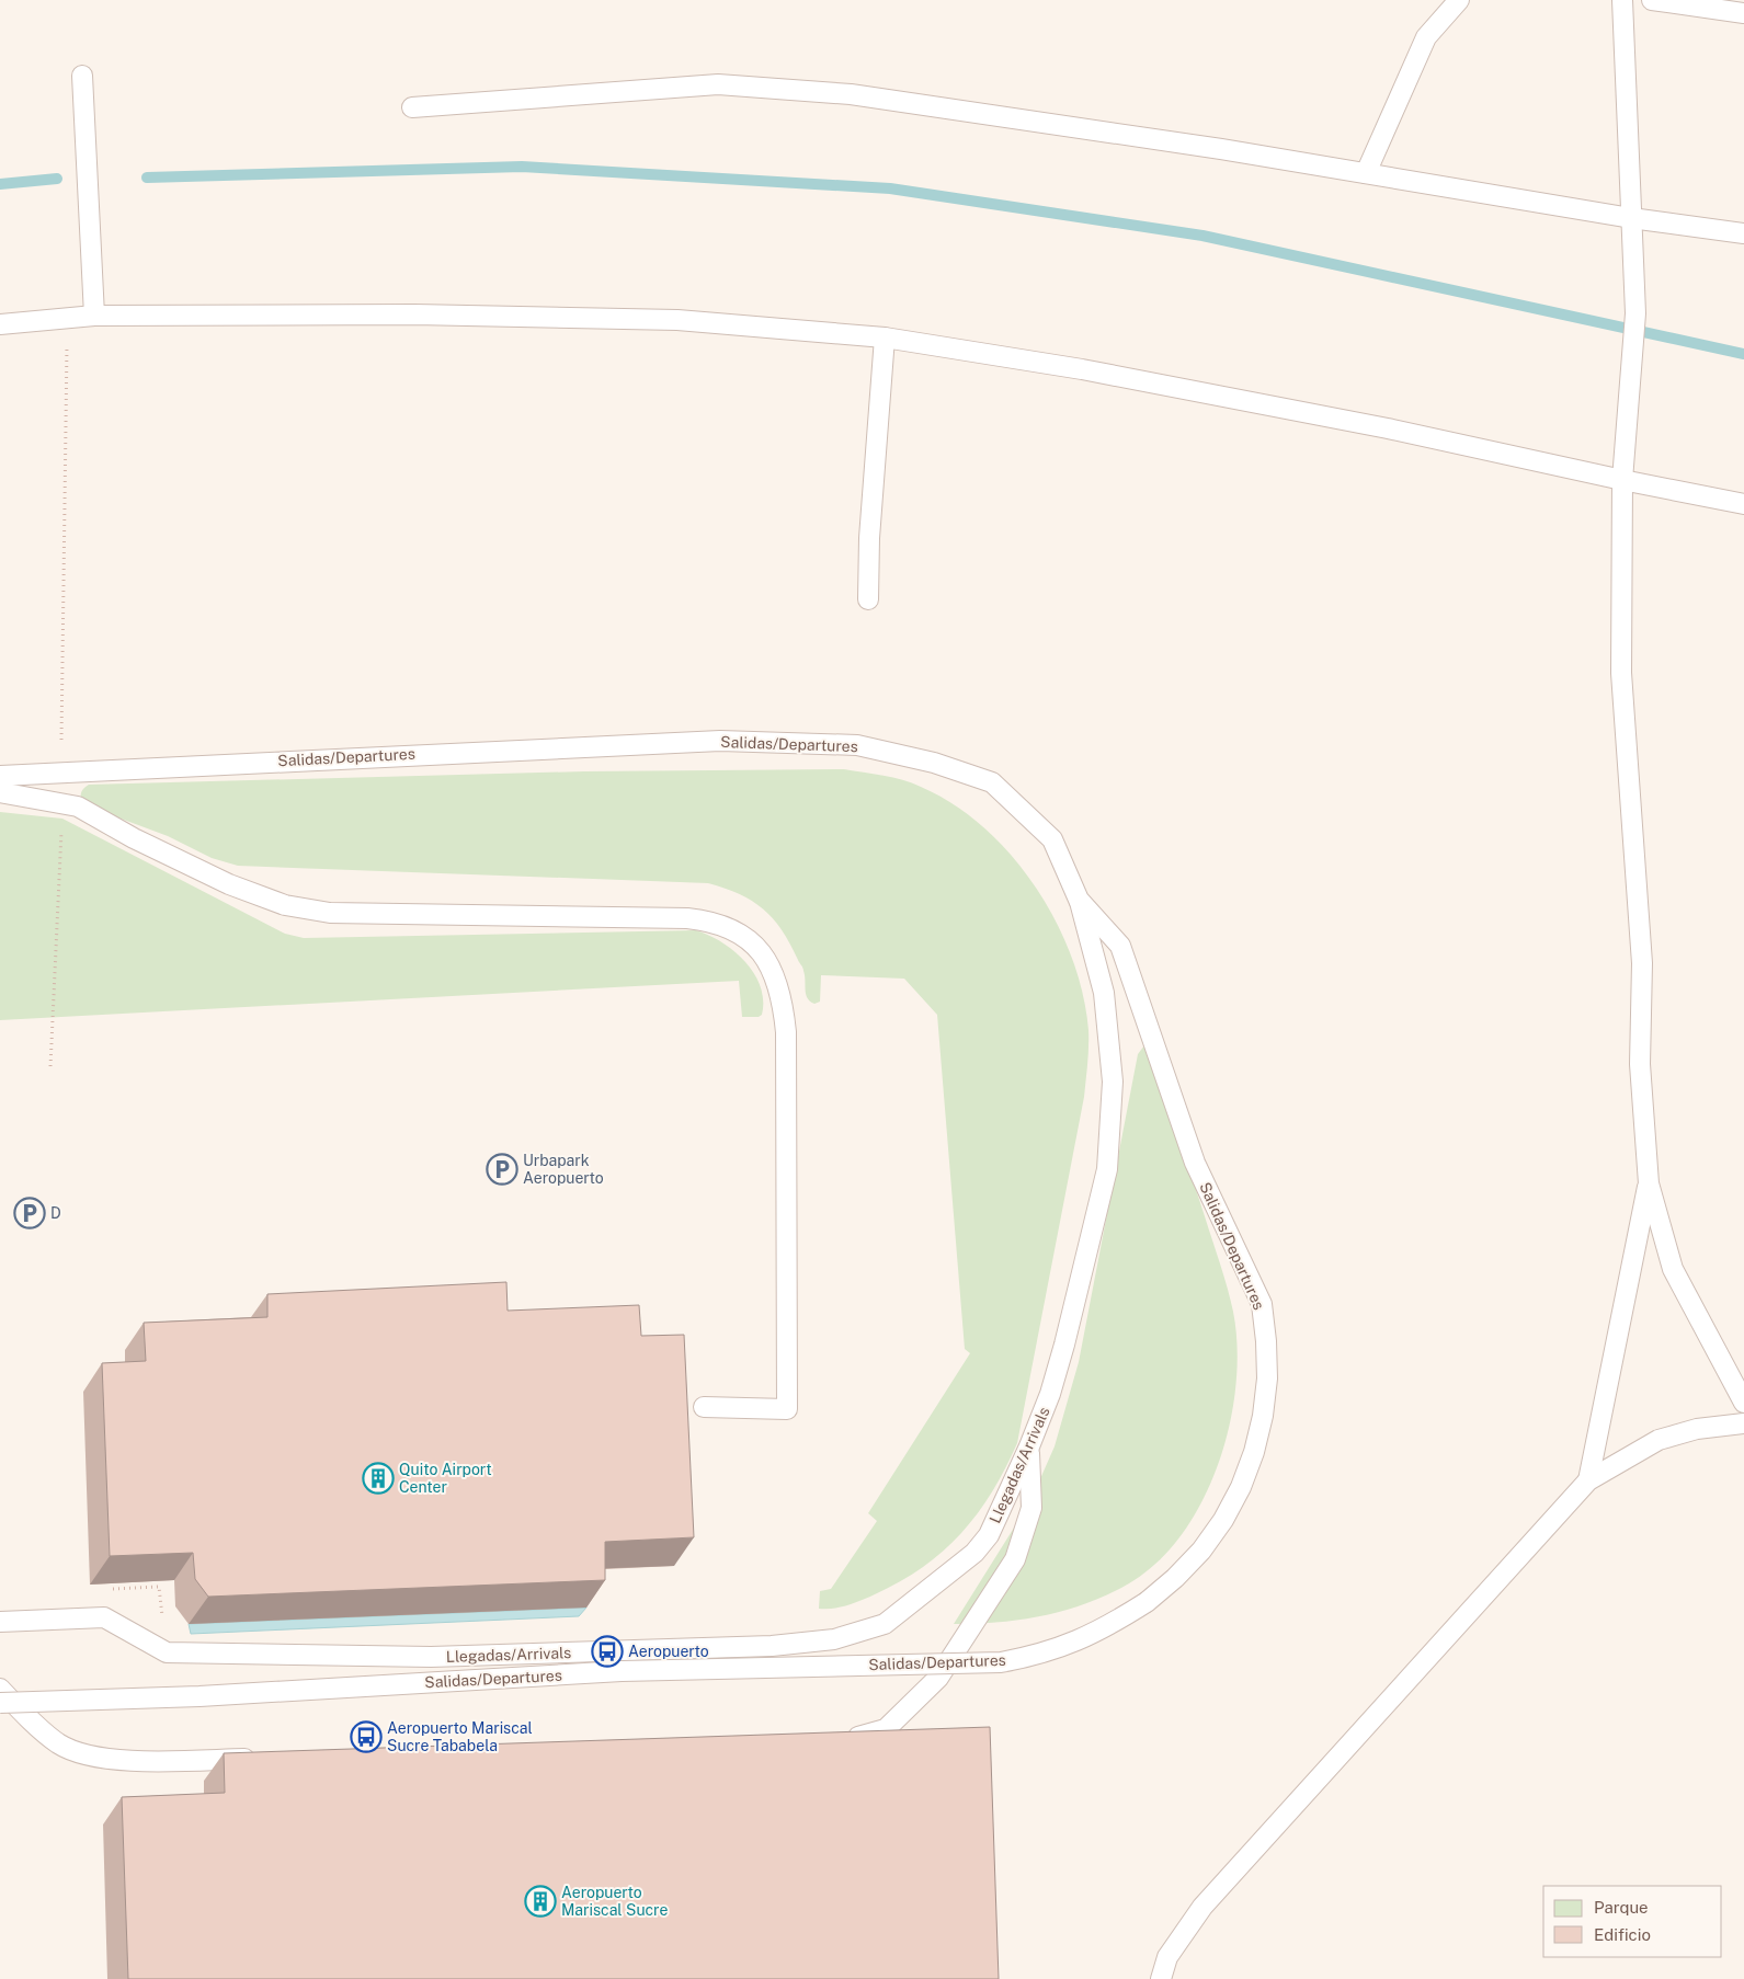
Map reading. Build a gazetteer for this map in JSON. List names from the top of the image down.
{
  "streets": {
    "lane": ["Salidas/Departures", "Llegadas/Arrivals"]
  },
  "crossings": [
    ["Salidas/Departures", "Llegadas/Arrivals"]
  ],
  "places": {
    "parking": ["Urbapark Aeropuerto", "D"],
    "building": ["Quito Airport Center", "Aeropuerto Mariscal Sucre"],
    "bus stop": ["Aeropuerto", "Aeropuerto Mariscal Sucre Tababela"]
  },
  "legend": ["Parque", "Edificio"]
}
